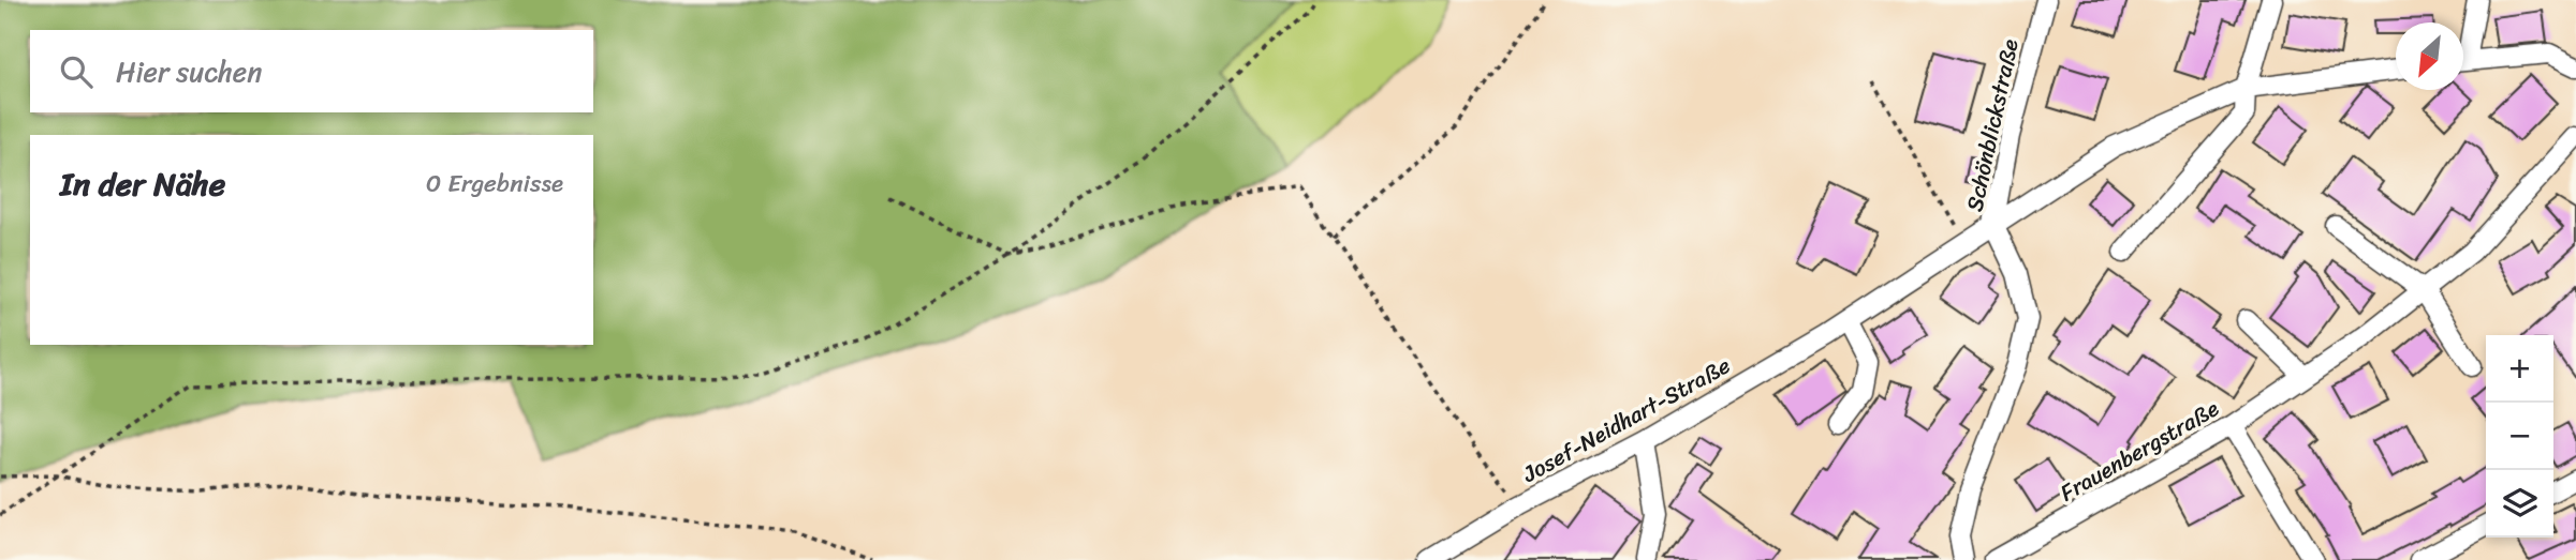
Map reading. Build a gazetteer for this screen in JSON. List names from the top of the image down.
{
  "streets": {
    "street": ["Schönblickstraße", "Josef-Neidhart-Straße", "Frauenbergstraße"]
  },
  "crossings": [
    ["Schönblickstraße", "Josef-Neidhart-Straße"]
  ],
  "north": "bottom left",
  "page": {
    "search": "Hier suchen",
    "heading": ["In der Nähe", "0 Ergebnisse"],
    "map_buttons": ["+", "−"]
  }
}
